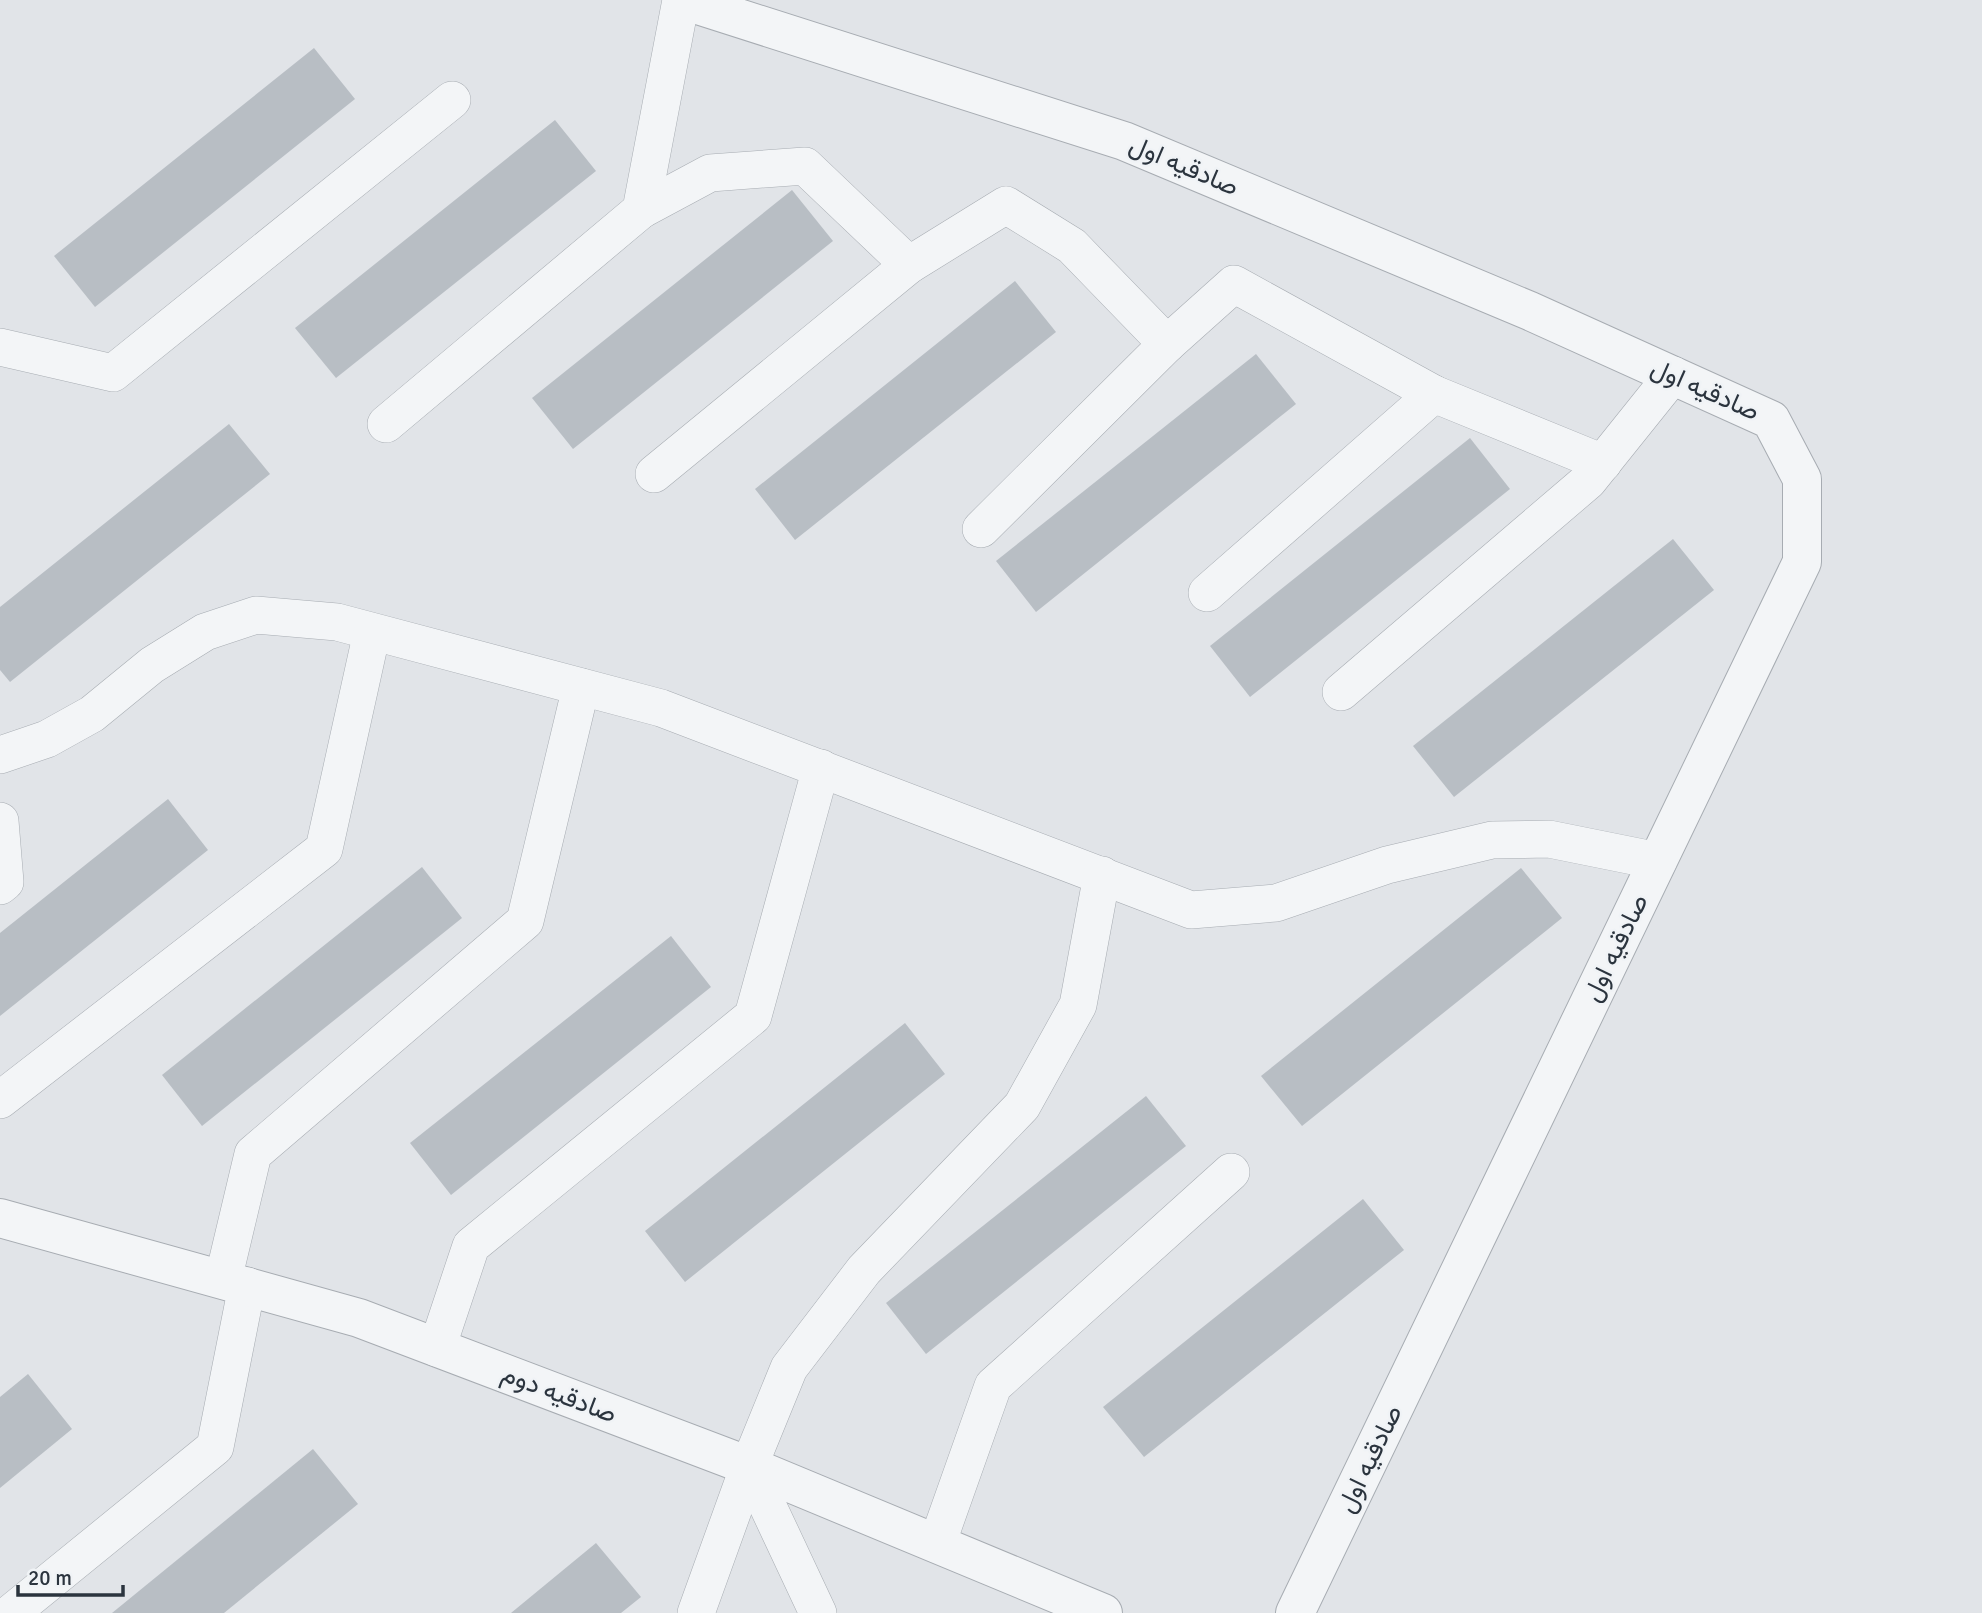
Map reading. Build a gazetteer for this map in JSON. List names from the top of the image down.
{
  "streets": {
    "street": ["صادقیه اول", "صادقیه دوم"]
  },
  "scale_bar": "20 m"
}
